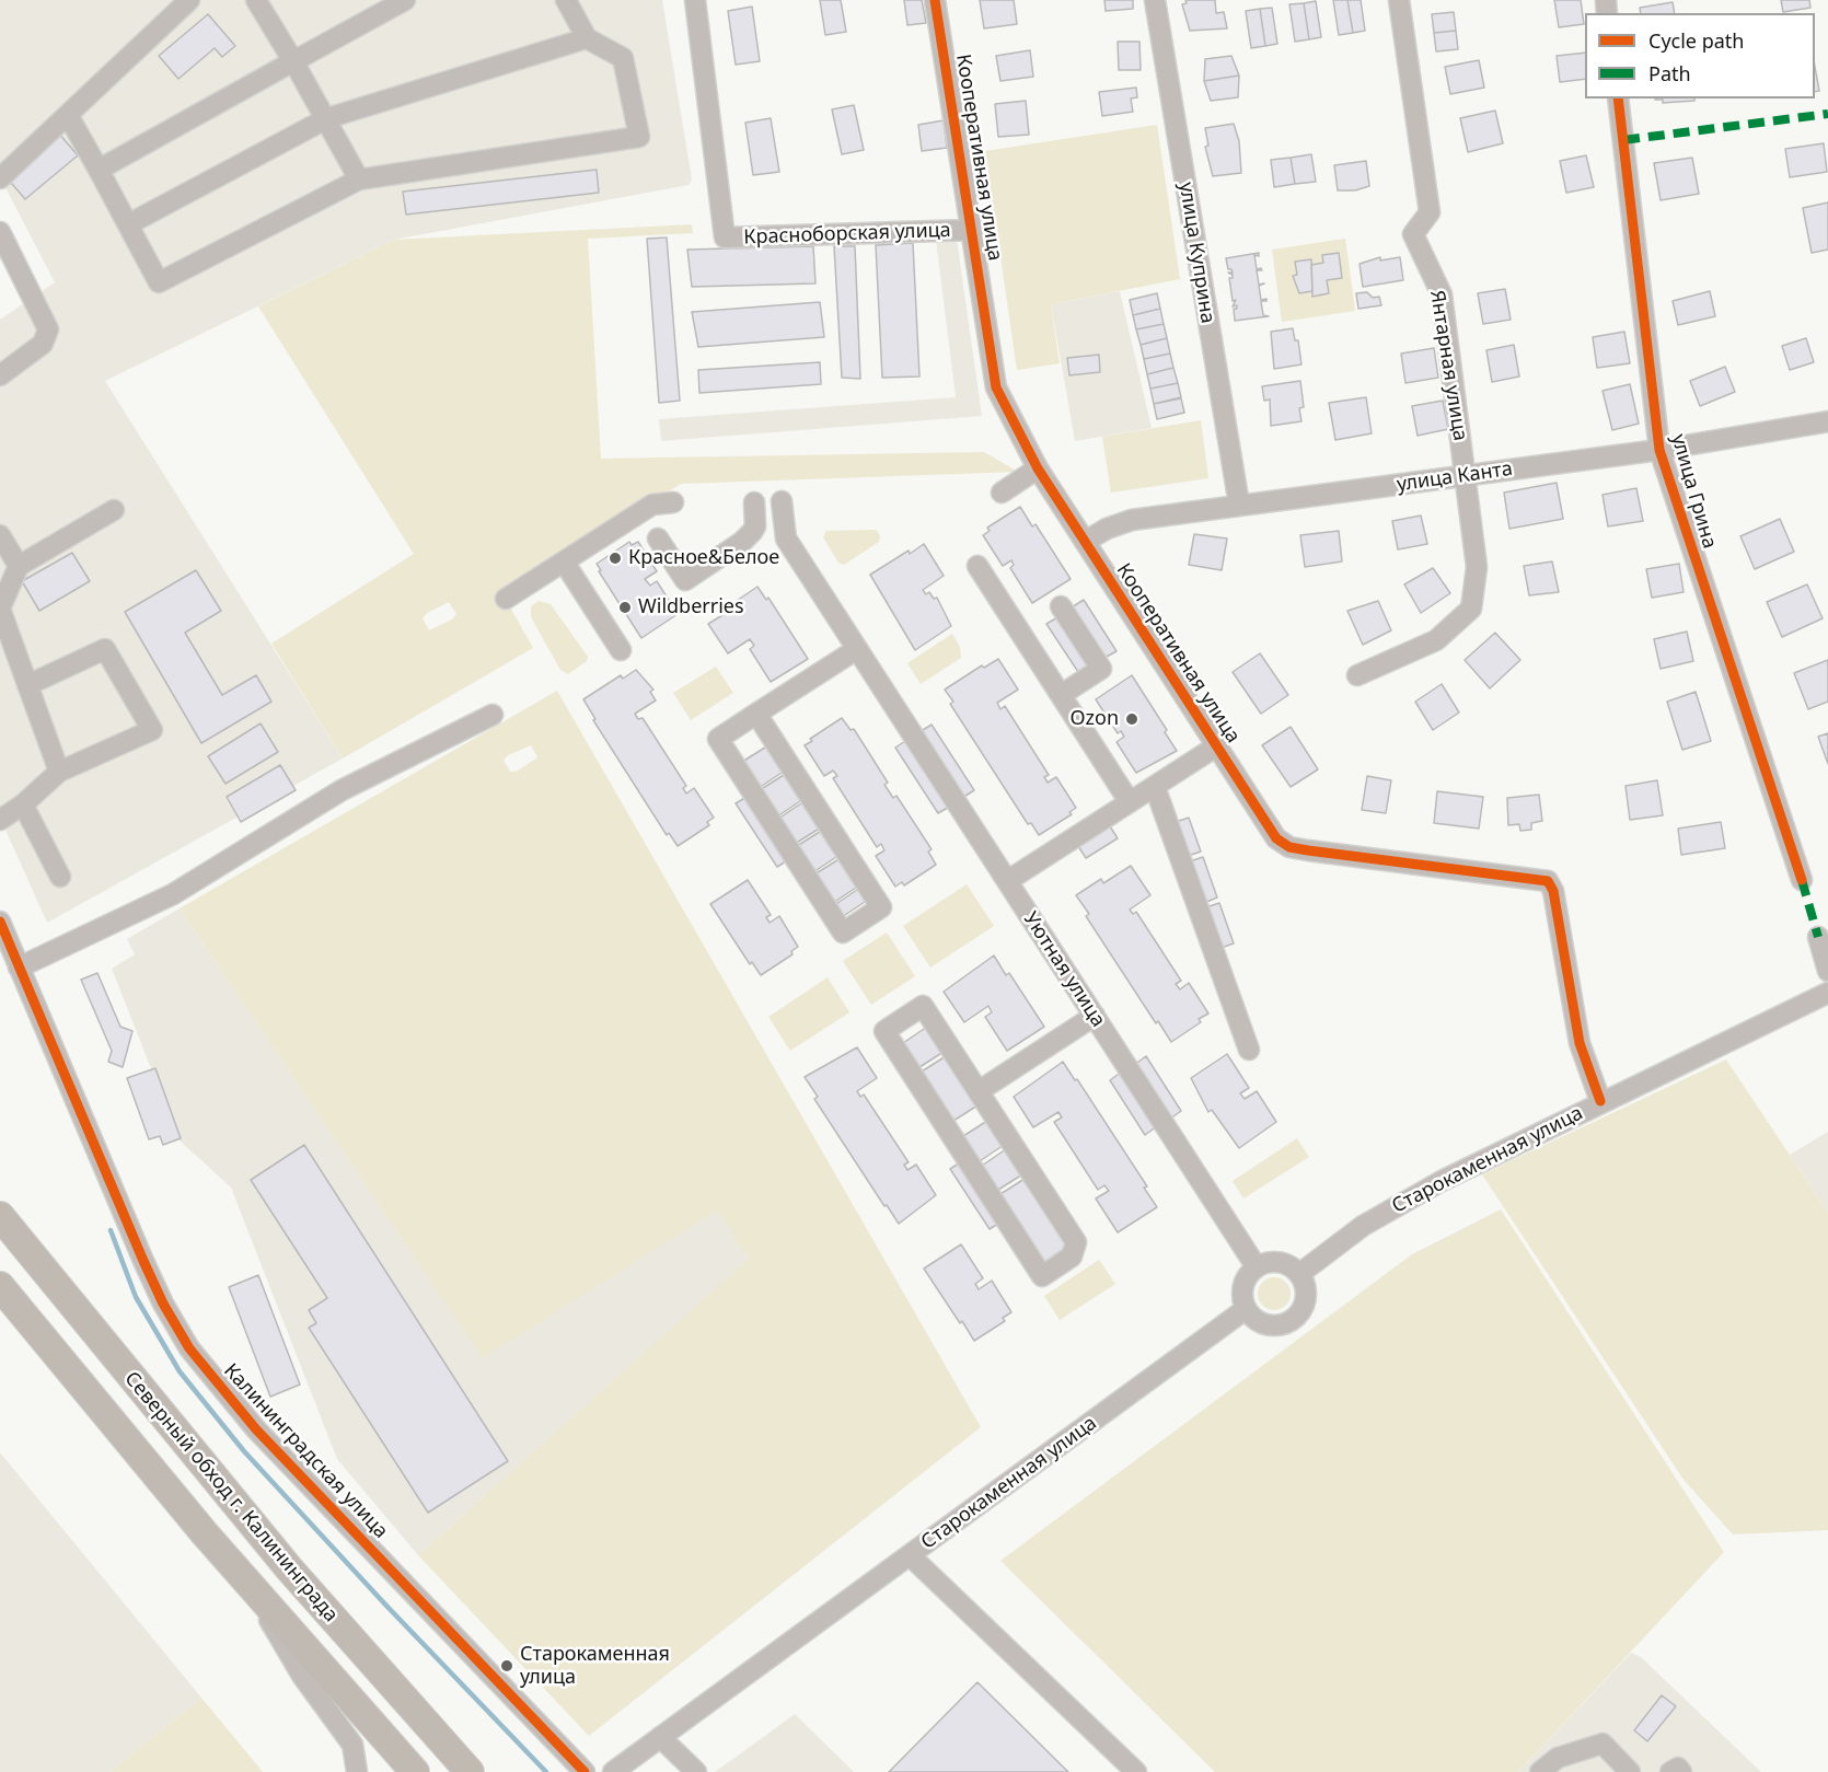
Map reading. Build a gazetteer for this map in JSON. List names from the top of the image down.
{
  "streets": {
    "highway": ["Северный обход г. Калининграда"],
    "street": [
      "Кооперативная улица",
      "Красноборская улица",
      "улица Куприна",
      "Янтарная улица",
      "улица Канта",
      "улица Грина",
      "Уютная улица",
      "Старокаменная улица",
      "Калининградская улица"
    ]
  },
  "crossings": [
    ["Кооперативная улица", "Красноборская улица"],
    ["Кооперативная улица", "улица Канта"],
    ["Кооперативная улица", "Старокаменная улица"],
    ["улица Куприна", "улица Канта"],
    ["Янтарная улица", "улица Канта"],
    ["улица Канта", "улица Грина"],
    ["Уютная улица", "Старокаменная улица"]
  ],
  "places": [
    "Красное&Белое",
    "Wildberries",
    "Ozon",
    "Старокаменная улица"
  ],
  "legend": ["Cycle path", "Path"]
}
